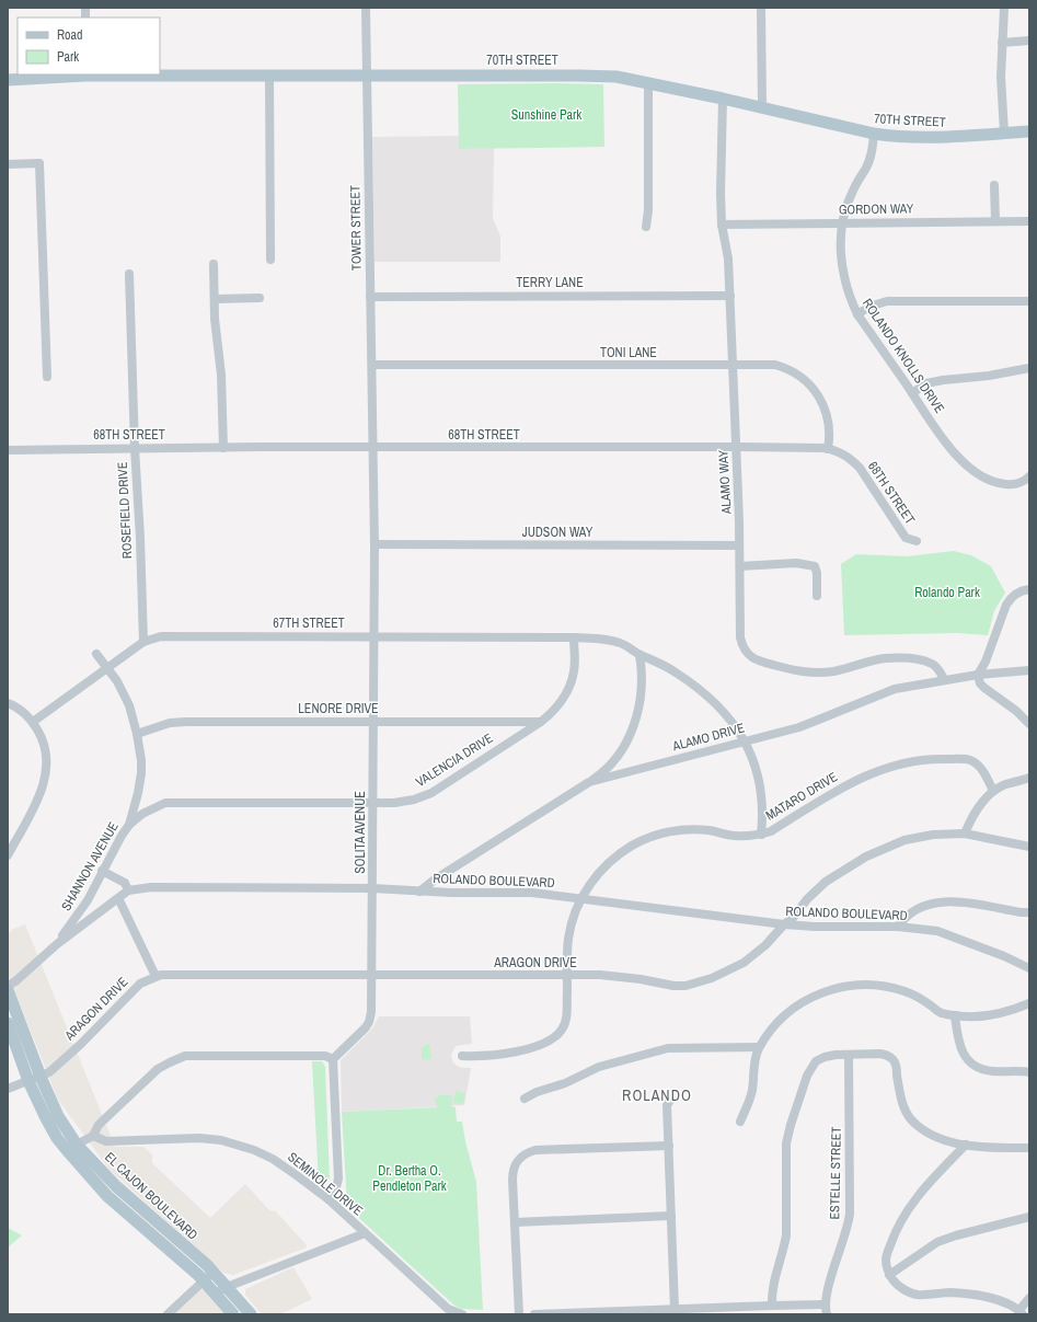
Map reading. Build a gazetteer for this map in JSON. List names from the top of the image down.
{
  "streets": {
    "main road": ["70TH STREET", "EL CAJON BOULEVARD"],
    "street": [
      "GORDON WAY",
      "TOWER STREET",
      "TERRY LANE",
      "TONI LANE",
      "ROLANDO KNOLLS DRIVE",
      "68TH STREET",
      "ALAMO WAY",
      "ROSEFIELD DRIVE",
      "JUDSON WAY",
      "67TH STREET",
      "LENORE DRIVE",
      "ALAMO DRIVE",
      "VALENCIA DRIVE",
      "MATARO DRIVE",
      "SOLITA AVENUE",
      "SHANNON AVENUE",
      "ROLANDO BOULEVARD",
      "ARAGON DRIVE",
      "ESTELLE STREET",
      "SEMINOLE DRIVE"
    ]
  },
  "crossings": [
    ["70TH STREET", "TOWER STREET"],
    ["70TH STREET", "ROLANDO KNOLLS DRIVE"],
    ["70TH STREET", "ALAMO WAY"],
    ["GORDON WAY", "ROLANDO KNOLLS DRIVE"],
    ["GORDON WAY", "ALAMO WAY"],
    ["TOWER STREET", "TERRY LANE"],
    ["TOWER STREET", "TONI LANE"],
    ["TOWER STREET", "68TH STREET"],
    ["TOWER STREET", "SOLITA AVENUE"],
    ["TERRY LANE", "ALAMO WAY"],
    ["TONI LANE", "68TH STREET"],
    ["TONI LANE", "ALAMO WAY"],
    ["68TH STREET", "ALAMO WAY"],
    ["68TH STREET", "ROSEFIELD DRIVE"],
    ["68TH STREET", "SOLITA AVENUE"],
    ["ALAMO WAY", "JUDSON WAY"],
    ["ALAMO WAY", "ALAMO DRIVE"],
    ["ROSEFIELD DRIVE", "67TH STREET"],
    ["JUDSON WAY", "SOLITA AVENUE"],
    ["67TH STREET", "ALAMO DRIVE"],
    ["67TH STREET", "VALENCIA DRIVE"],
    ["67TH STREET", "MATARO DRIVE"],
    ["67TH STREET", "SOLITA AVENUE"],
    ["67TH STREET", "SHANNON AVENUE"],
    ["LENORE DRIVE", "VALENCIA DRIVE"],
    ["LENORE DRIVE", "SOLITA AVENUE"],
    ["LENORE DRIVE", "SHANNON AVENUE"],
    ["ALAMO DRIVE", "ROLANDO BOULEVARD"],
    ["VALENCIA DRIVE", "SOLITA AVENUE"],
    ["VALENCIA DRIVE", "SHANNON AVENUE"],
    ["MATARO DRIVE", "ROLANDO BOULEVARD"],
    ["MATARO DRIVE", "ARAGON DRIVE"],
    ["SOLITA AVENUE", "ROLANDO BOULEVARD"],
    ["SOLITA AVENUE", "ARAGON DRIVE"],
    ["SHANNON AVENUE", "ROLANDO BOULEVARD"],
    ["ROLANDO BOULEVARD", "ARAGON DRIVE"],
    ["ARAGON DRIVE", "EL CAJON BOULEVARD"]
  ],
  "districts": ["ROLANDO"],
  "parks": ["Sunshine Park", "Rolando Park", "Dr. Bertha O. Pendleton Park"],
  "legend": ["Road", "Park"]
}
